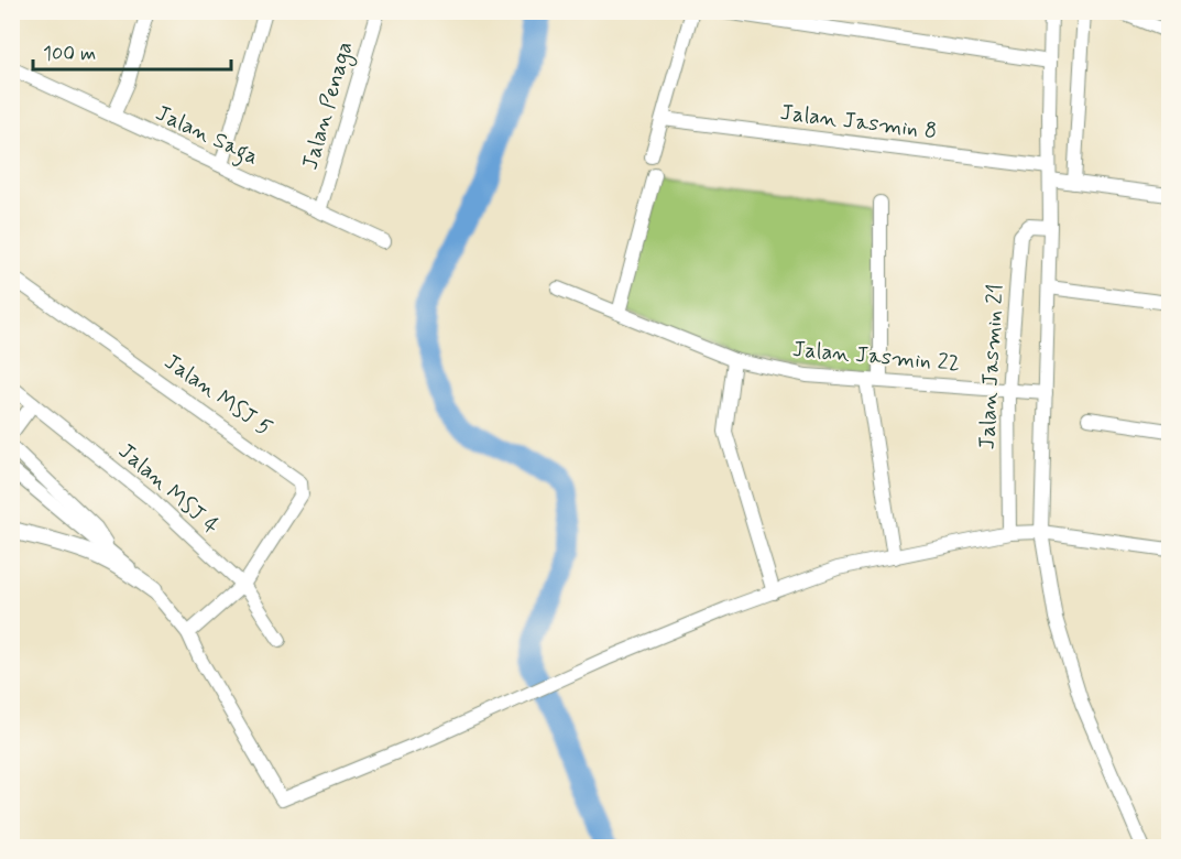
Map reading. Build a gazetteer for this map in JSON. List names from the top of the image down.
{
  "streets": {
    "street": [
      "Jalan Penaga",
      "Jalan Jasmin 8",
      "Jalan Saga",
      "Jalan Jasmin 22",
      "Jalan Jasmin 21",
      "Jalan MSJ 5",
      "Jalan MSJ 4"
    ]
  },
  "crossings": [
    ["Jalan Penaga", "Jalan Saga"],
    ["Jalan Jasmin 22", "Jalan Jasmin 21"],
    ["Jalan MSJ 5", "Jalan MSJ 4"]
  ],
  "scale_bar": "100 m"
}
